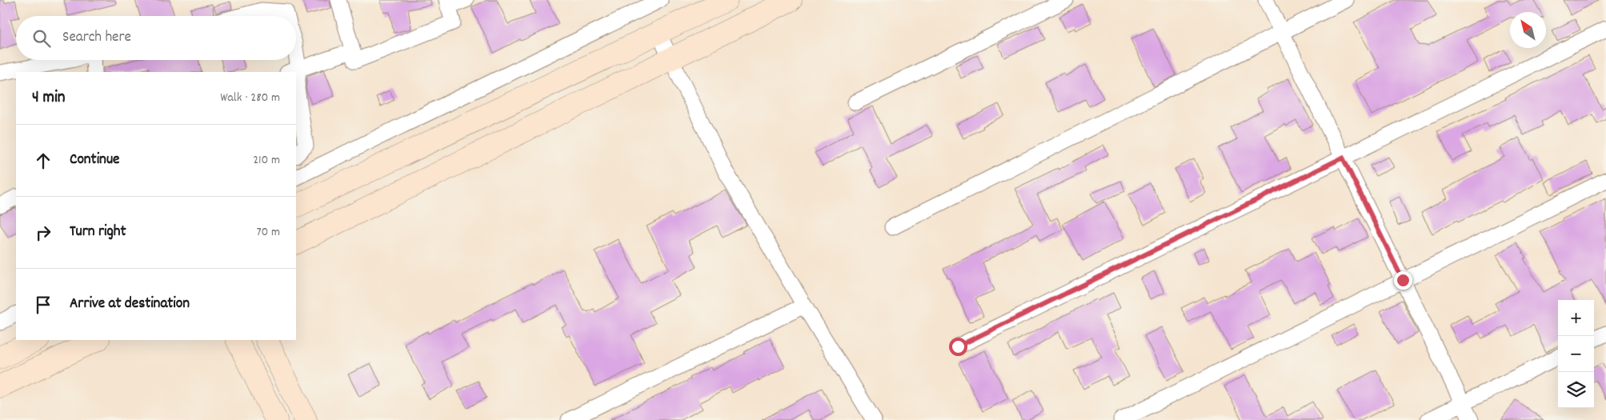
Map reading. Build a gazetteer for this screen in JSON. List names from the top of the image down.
{
  "north": "top left",
  "page": {
    "search": "Search here",
    "heading": ["4 min", "Walk · 280 m"],
    "list": [
      ["Continue", "210 m"],
      ["Turn right", "70 m"],
      "Arrive at destination"
    ],
    "map_buttons": ["+", "−"]
  }
}
